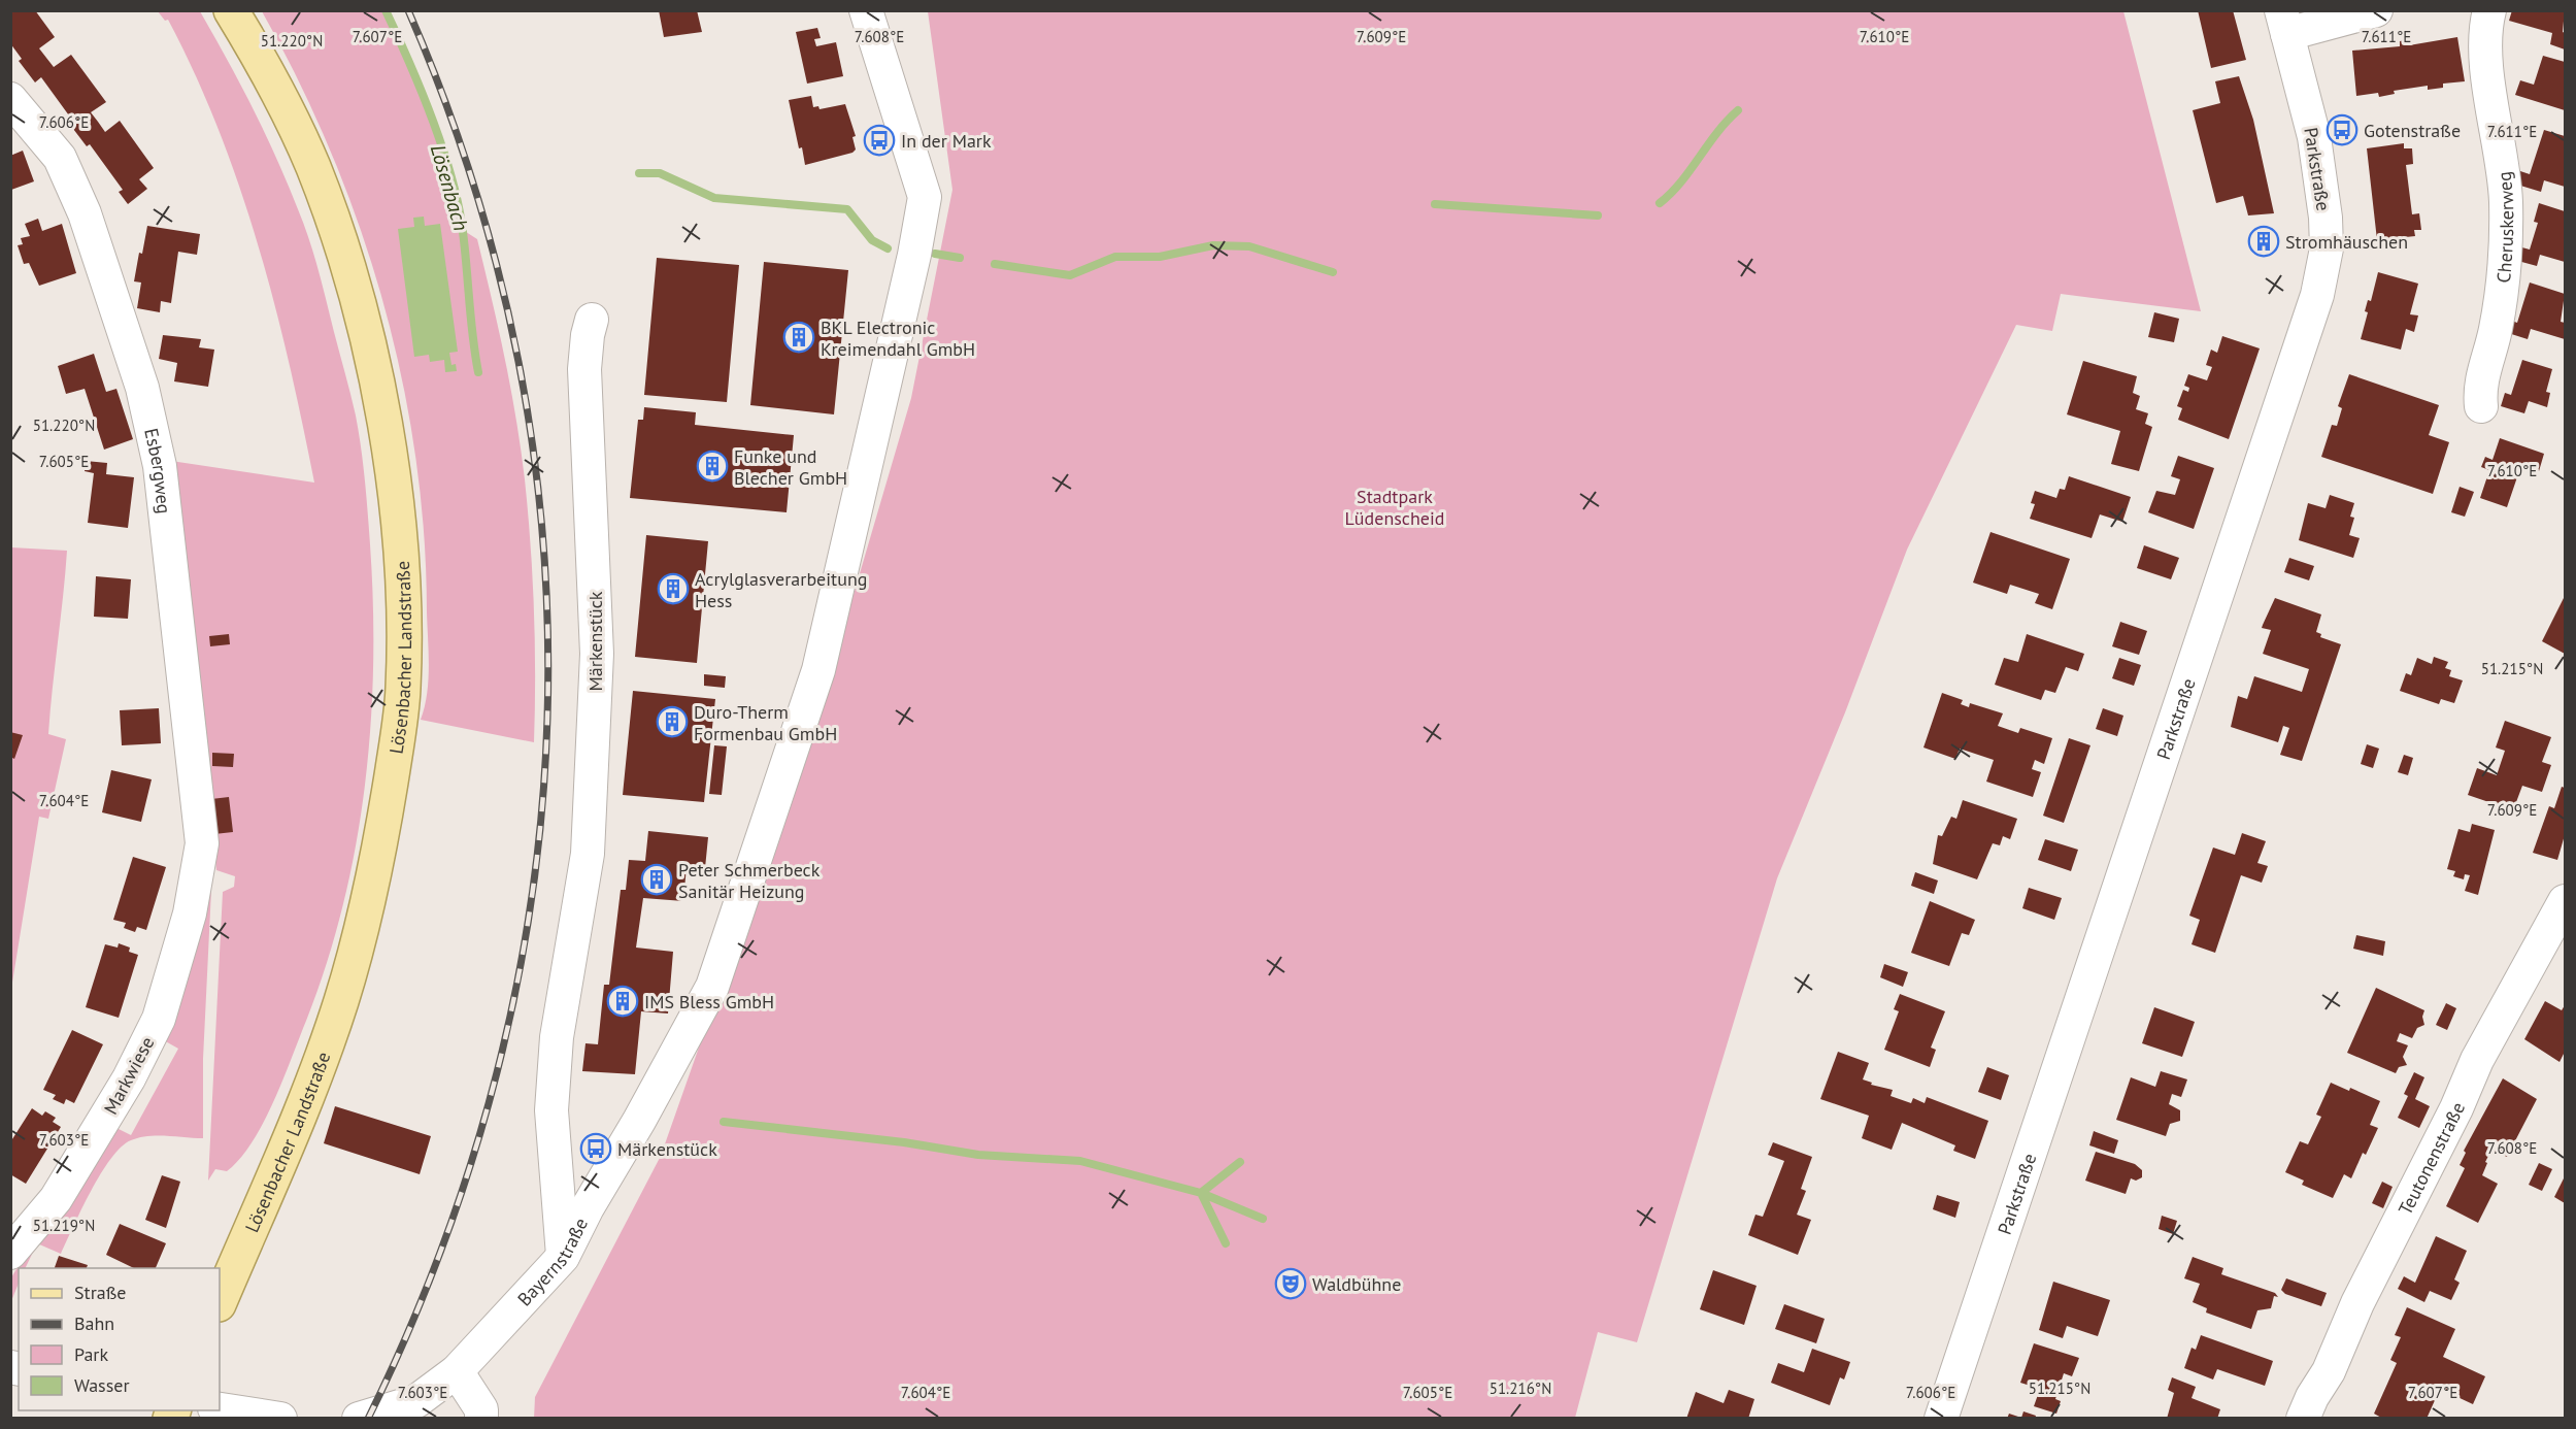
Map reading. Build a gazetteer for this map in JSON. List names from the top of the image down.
{
  "streets": {
    "main road": ["Lösenbacher Landstraße"],
    "street": [
      "Parkstraße",
      "Cheruskerweg",
      "Esbergweg",
      "Märkenstück",
      "Markwiese",
      "Teutonenstraße",
      "Bayernstraße"
    ]
  },
  "crossings": [
    ["Esbergweg", "Markwiese"],
    ["Märkenstück", "Bayernstraße"]
  ],
  "water": ["Lösenbach"],
  "parks": ["Stadtpark Lüdenscheid"],
  "places": {
    "bus stop": ["Gotenstraße", "In der Mark", "Märkenstück"],
    "building": [
      "Stromhäuschen",
      "BKL Electronic Kreimendahl GmbH",
      "Funke und Blecher GmbH",
      "Acrylglasverarbeitung Hess",
      "Duro-Therm Formenbau GmbH",
      "Peter Schmerbeck Sanitär Heizung",
      "IMS Bless GmbH"
    ],
    "theatre": ["Waldbühne"]
  },
  "legend": [
    "Straße",
    "Bahn",
    "Park",
    "Wasser"
  ],
  "coordinates": [
    "7.607°E",
    "7.608°E",
    "7.609°E",
    "7.610°E",
    "7.611°E",
    "51.220°N",
    "7.606°E",
    "7.605°E",
    "51.215°N",
    "7.604°E",
    "7.603°E",
    "51.219°N",
    "51.216°N"
  ]
}
